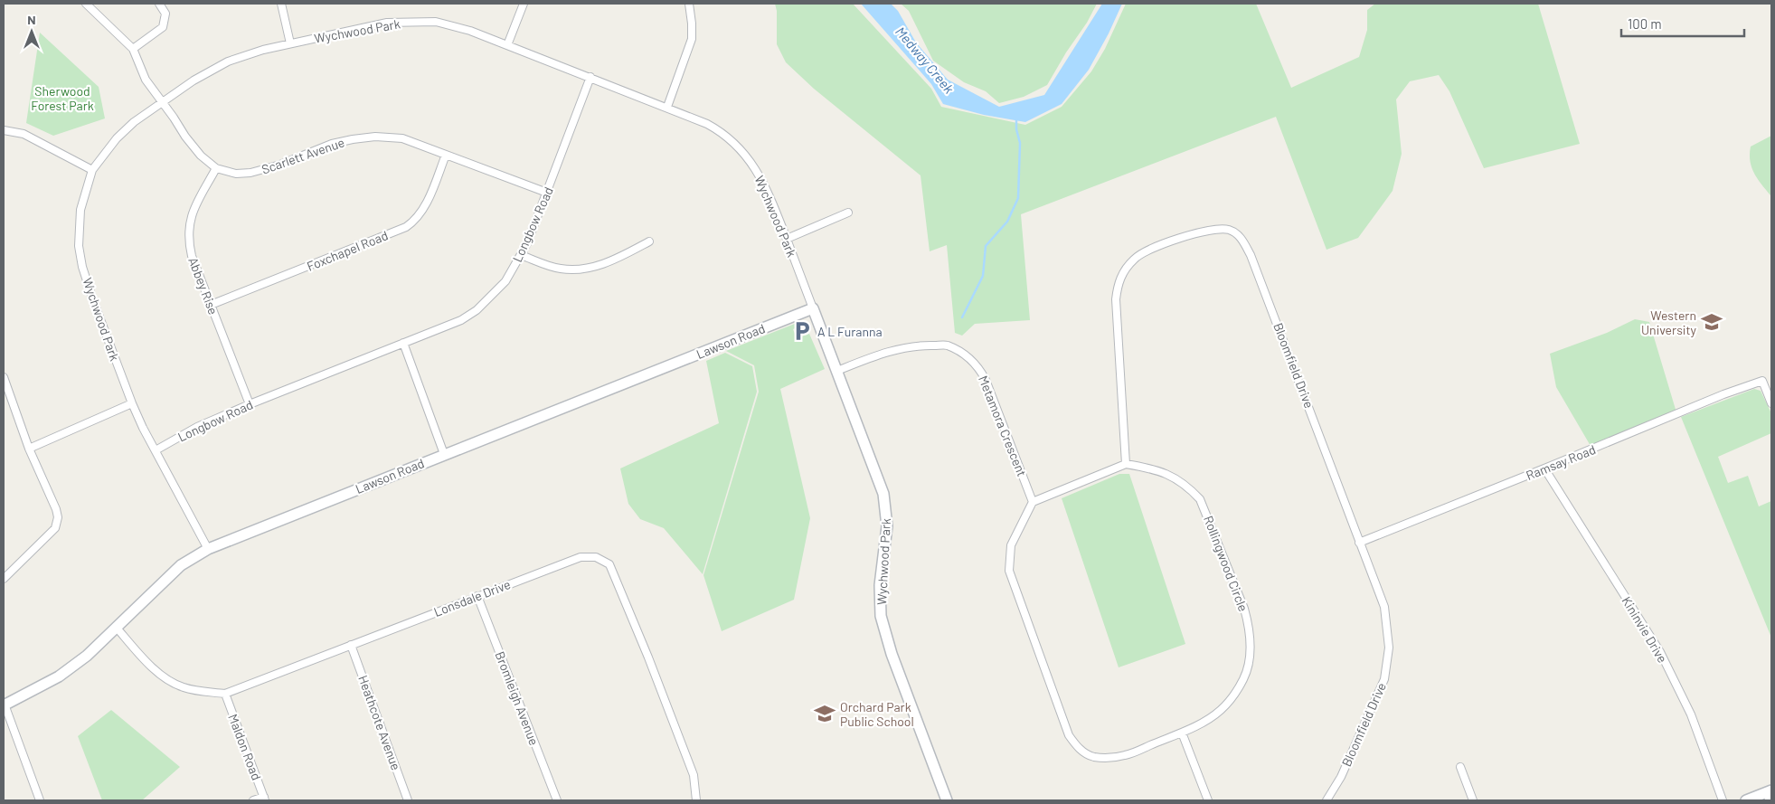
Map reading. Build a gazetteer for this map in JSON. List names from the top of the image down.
{
  "streets": {
    "street": [
      "Wychwood Park",
      "Scarlett Avenue",
      "Longbow Road",
      "Foxchapel Road",
      "Abbey Rise",
      "Lawson Road",
      "Bloomfield Drive",
      "Metamora Crescent",
      "Ramsay Road",
      "Rollingwood Circle",
      "Lonsdale Drive",
      "Kininvie Drive",
      "Bromleigh Avenue",
      "Heathcote Avenue",
      "Maldon Road"
    ]
  },
  "crossings": [
    ["Wychwood Park", "Scarlett Avenue"],
    ["Wychwood Park", "Longbow Road"],
    ["Wychwood Park", "Lawson Road"],
    ["Wychwood Park", "Metamora Crescent"],
    ["Scarlett Avenue", "Longbow Road"],
    ["Scarlett Avenue", "Foxchapel Road"],
    ["Scarlett Avenue", "Abbey Rise"],
    ["Longbow Road", "Abbey Rise"],
    ["Foxchapel Road", "Abbey Rise"],
    ["Lawson Road", "Lonsdale Drive"],
    ["Bloomfield Drive", "Ramsay Road"],
    ["Bloomfield Drive", "Rollingwood Circle"],
    ["Metamora Crescent", "Rollingwood Circle"],
    ["Ramsay Road", "Kininvie Drive"],
    ["Lonsdale Drive", "Bromleigh Avenue"],
    ["Lonsdale Drive", "Heathcote Avenue"],
    ["Lonsdale Drive", "Maldon Road"]
  ],
  "water": ["Medway Creek"],
  "parks": ["Sherwood Forest Park"],
  "places": {
    "school or university": ["Western University", "Orchard Park Public School"],
    "parking": ["A L Furanna"]
  },
  "scale_bar": "100 m",
  "north": "top"
}
